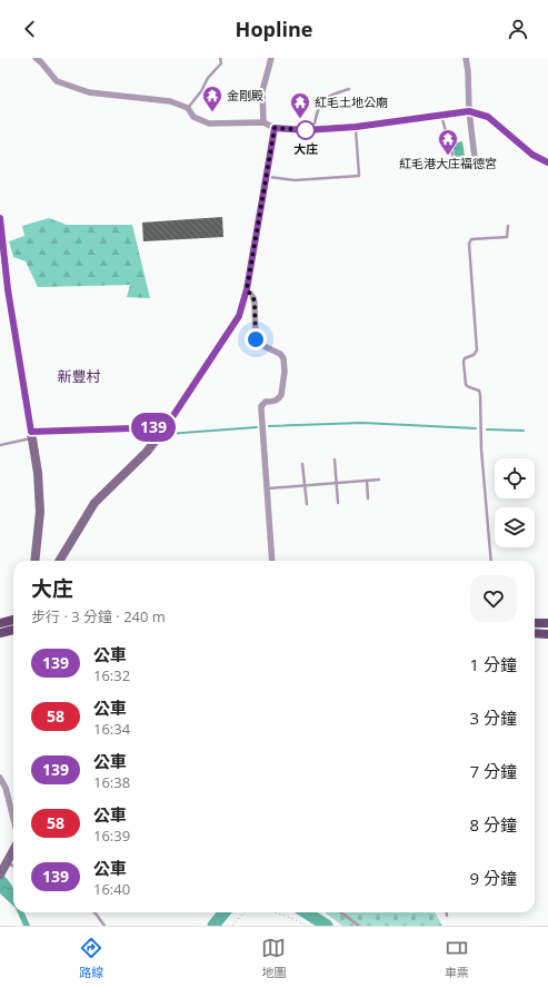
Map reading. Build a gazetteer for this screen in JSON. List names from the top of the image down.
{
  "districts": ["新豐村"],
  "places": {
    "temple": ["金剛殿", "紅毛土地公廟", "紅毛港大庄福德宮"],
    "other": ["大庄"]
  },
  "lines": ["bus line 139"],
  "page": {
    "header": "Hopline",
    "on_map": "139",
    "heading": ["大庄", "步行 · 3 分鐘 · 240 m"],
    "list": [
      {
        "mark": "139",
        "name": "公車",
        "note": "16:32",
        "value": "1 分鐘"
      },
      {
        "mark": "58",
        "name": "公車",
        "note": "16:34",
        "value": "3 分鐘"
      },
      {
        "mark": "139",
        "name": "公車",
        "note": "16:38",
        "value": "7 分鐘"
      },
      {
        "mark": "58",
        "name": "公車",
        "note": "16:39",
        "value": "8 分鐘"
      },
      {
        "mark": "139",
        "name": "公車",
        "note": "16:40",
        "value": "9 分鐘"
      }
    ],
    "tabs": ["路線", "地圖", "車票"]
  }
}
